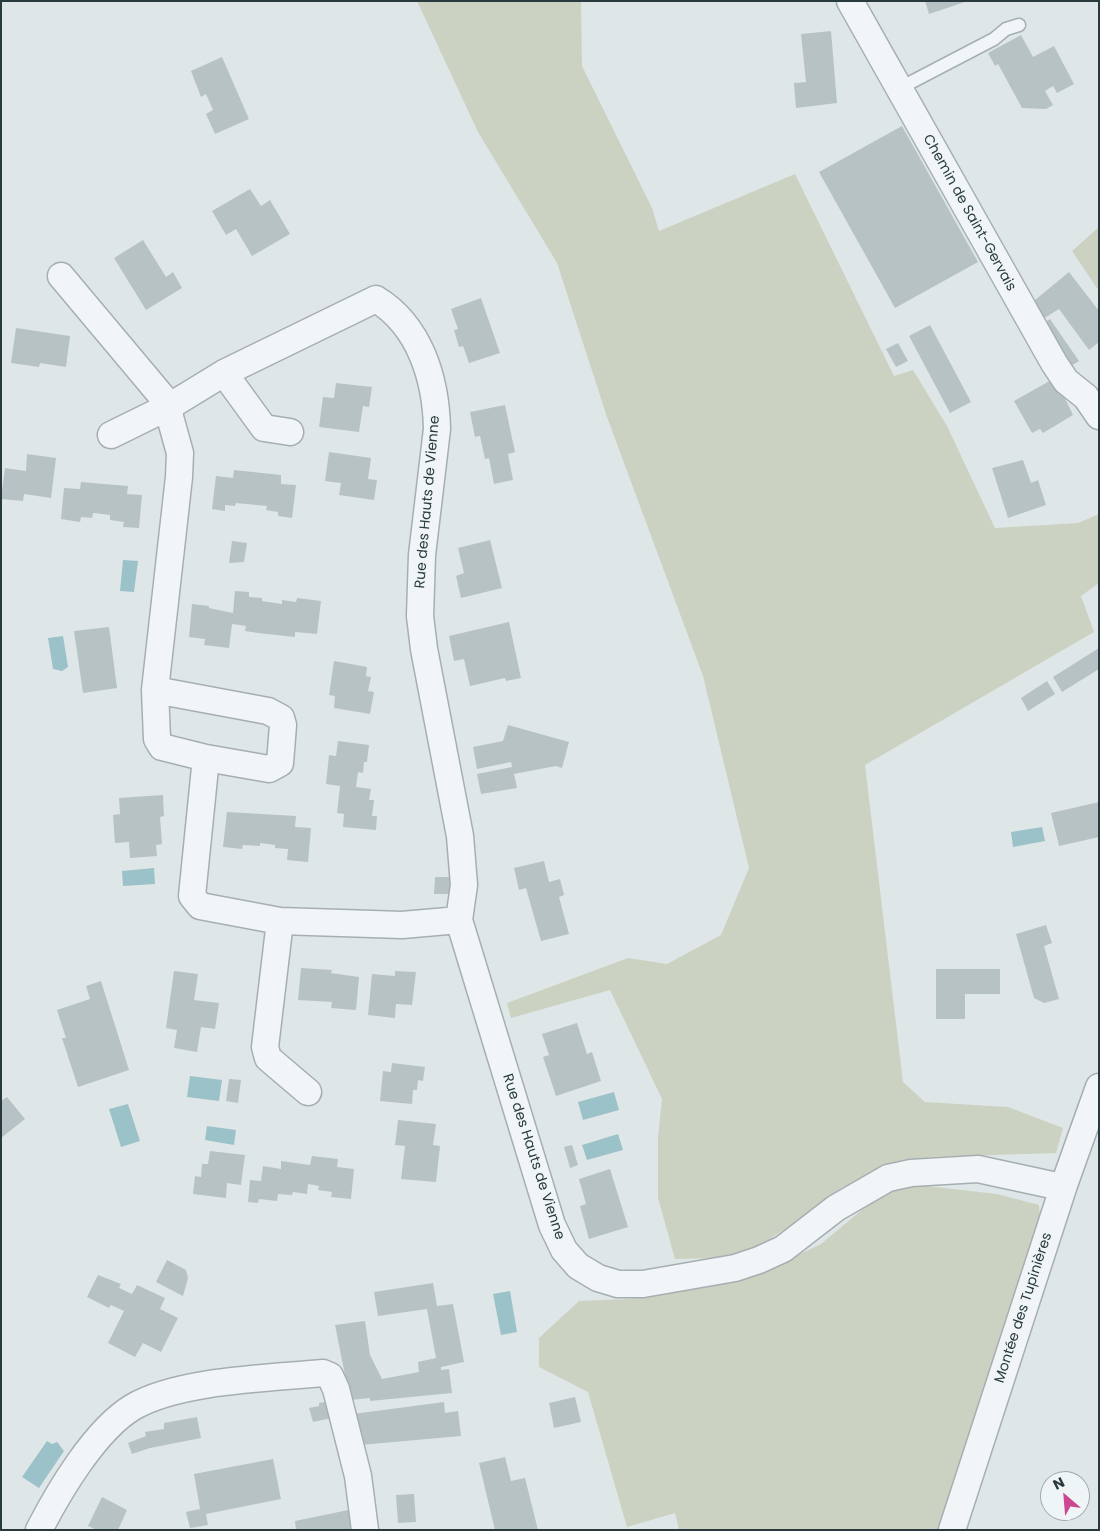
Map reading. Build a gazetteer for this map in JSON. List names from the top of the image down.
{
  "streets": {
    "street": ["Chemin de Saint-Gervais", "Rue des Hauts de Vienne", "Montée des Tupinières"]
  },
  "crossings": [
    ["Rue des Hauts de Vienne", "Montée des Tupinières"]
  ],
  "north": "top left"
}
